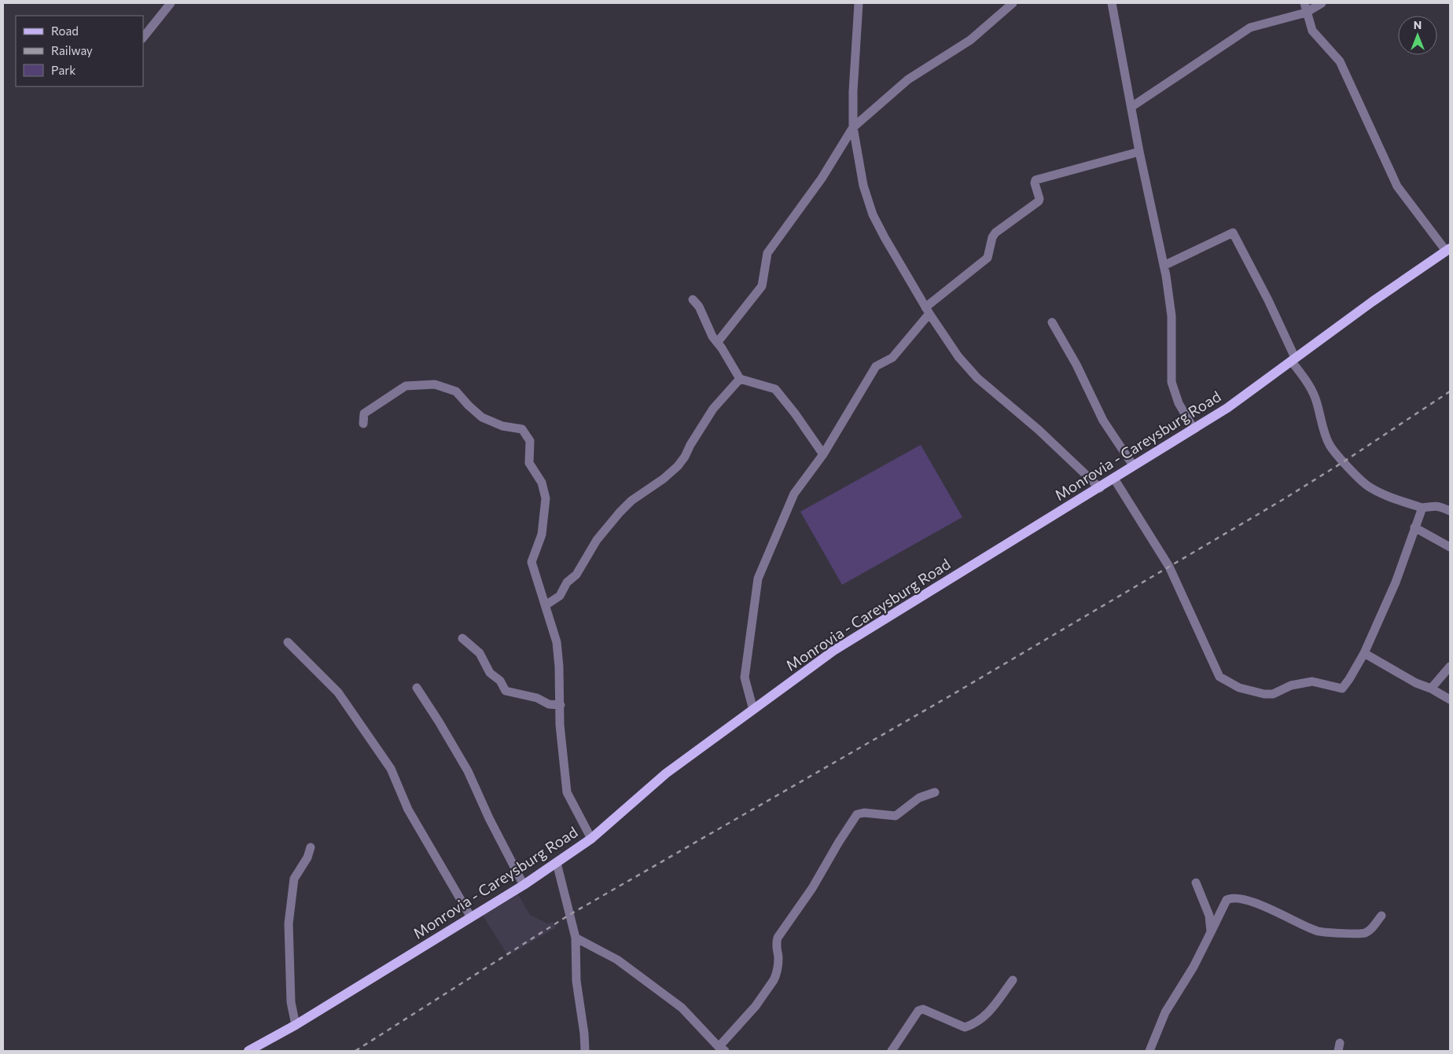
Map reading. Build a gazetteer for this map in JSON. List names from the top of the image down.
{
  "streets": {
    "main road": ["Monrovia - Careysburg Road"]
  },
  "legend": ["Road", "Railway", "Park"],
  "north": "top"
}
